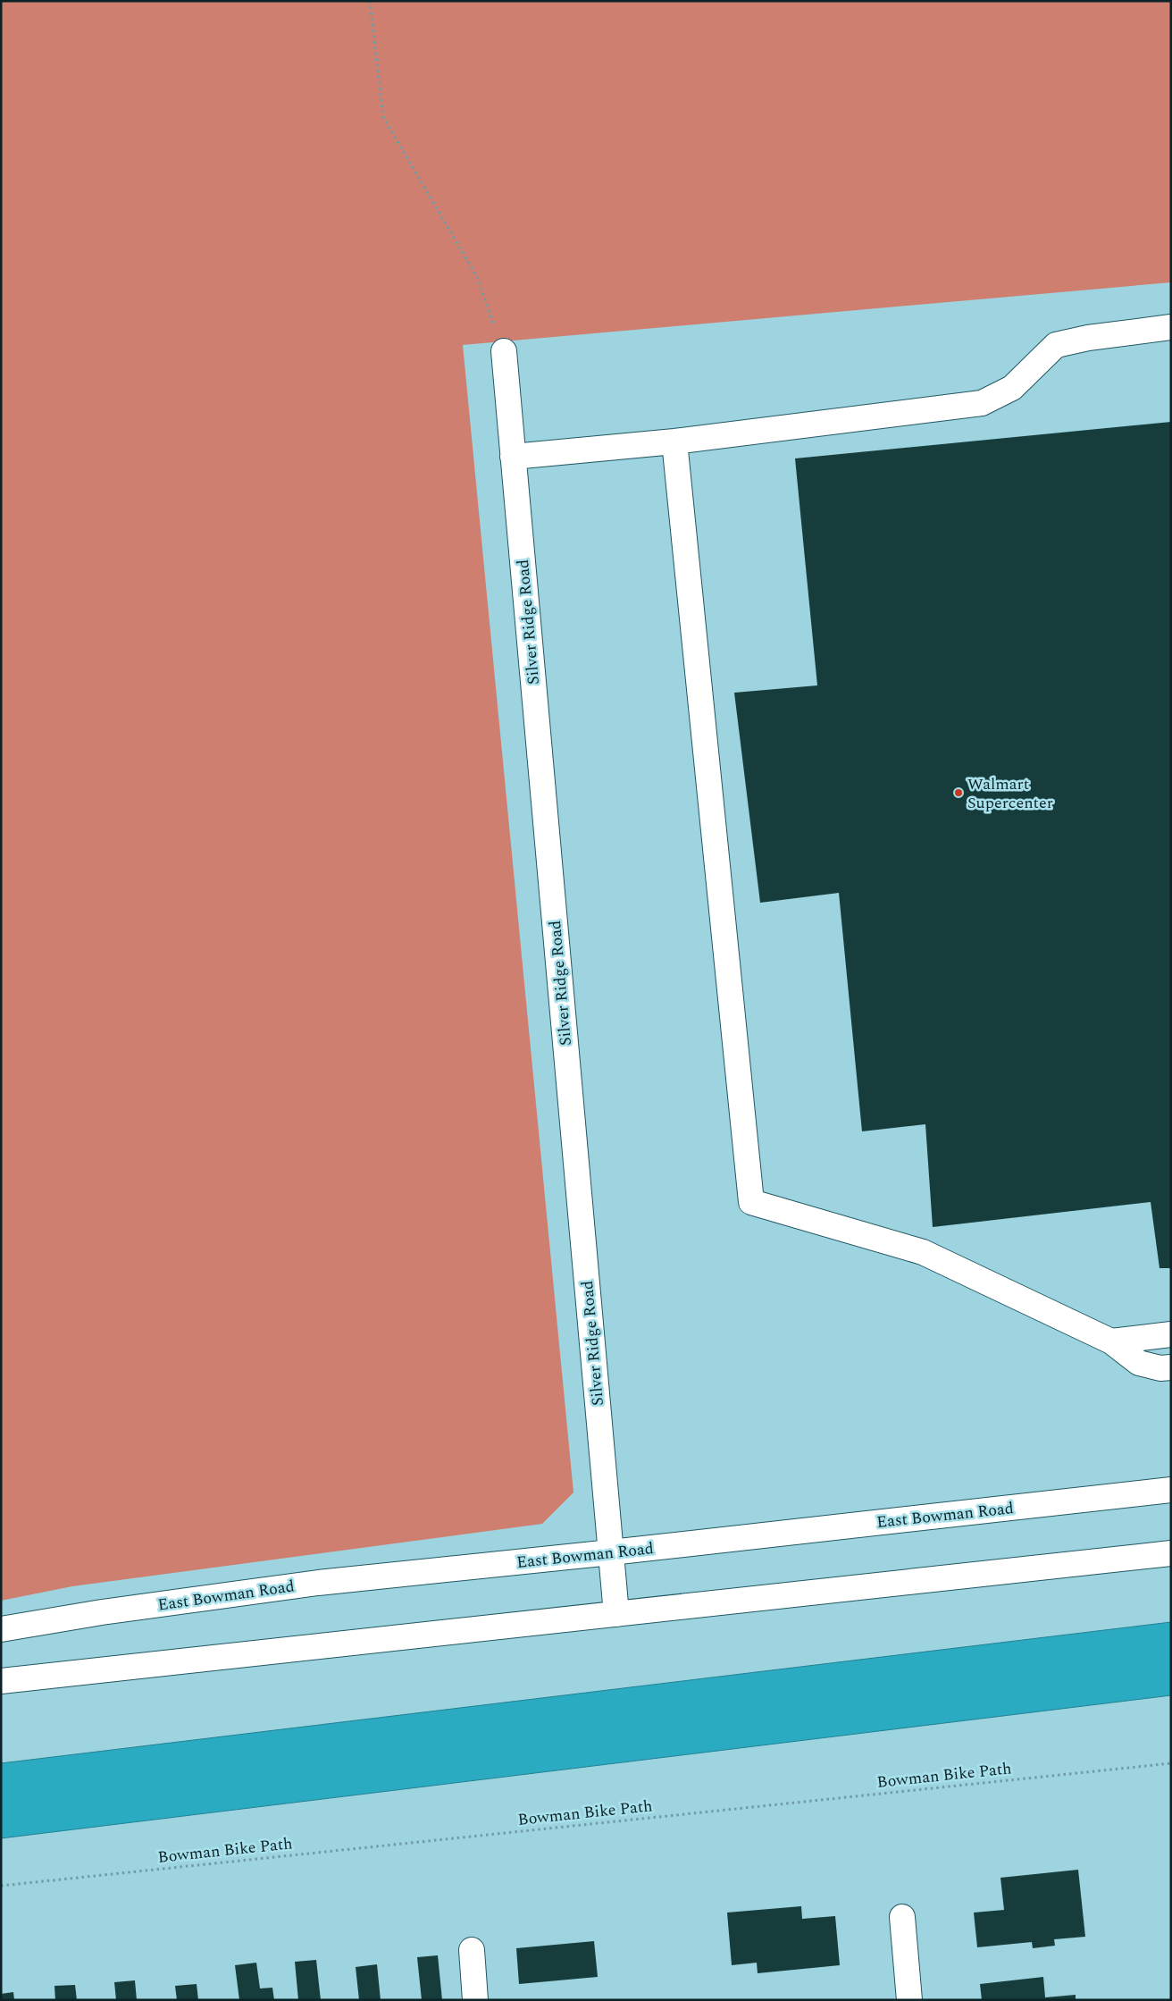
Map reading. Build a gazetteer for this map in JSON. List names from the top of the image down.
{
  "streets": {
    "street": ["Silver Ridge Road", "East Bowman Road"],
    "path": ["Bowman Bike Path"]
  },
  "crossings": [
    ["Silver Ridge Road", "East Bowman Road"]
  ],
  "places": ["Walmart Supercenter"]
}
